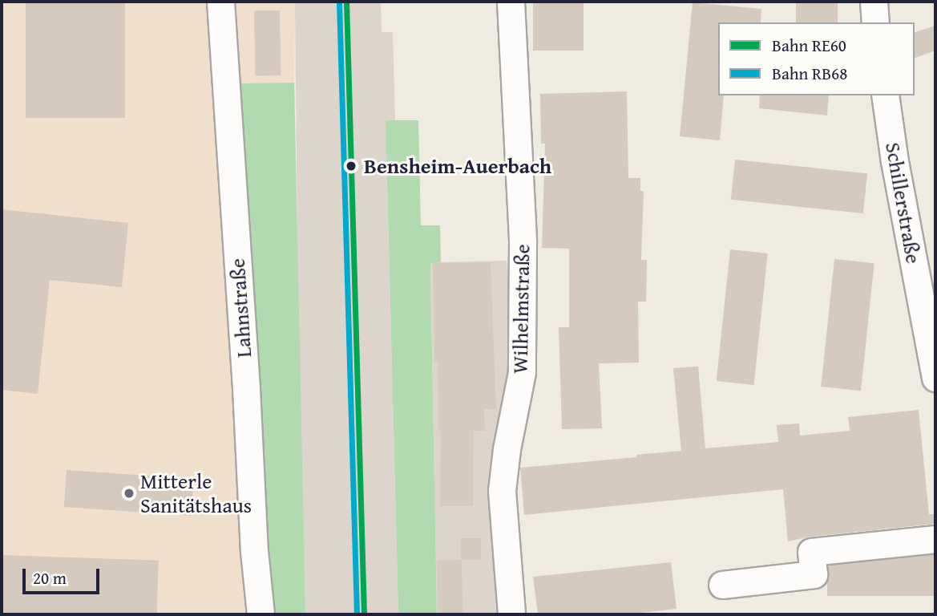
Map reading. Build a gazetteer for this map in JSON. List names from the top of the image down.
{
  "streets": {
    "street": ["Schillerstraße", "Lahnstraße", "Wilhelmstraße"]
  },
  "places": ["Bensheim-Auerbach", "Mitterle Sanitätshaus"],
  "lines": ["rail line RE60", "rail line RB68"],
  "legend": ["Bahn RE60", "Bahn RB68"],
  "scale_bar": "20 m"
}
